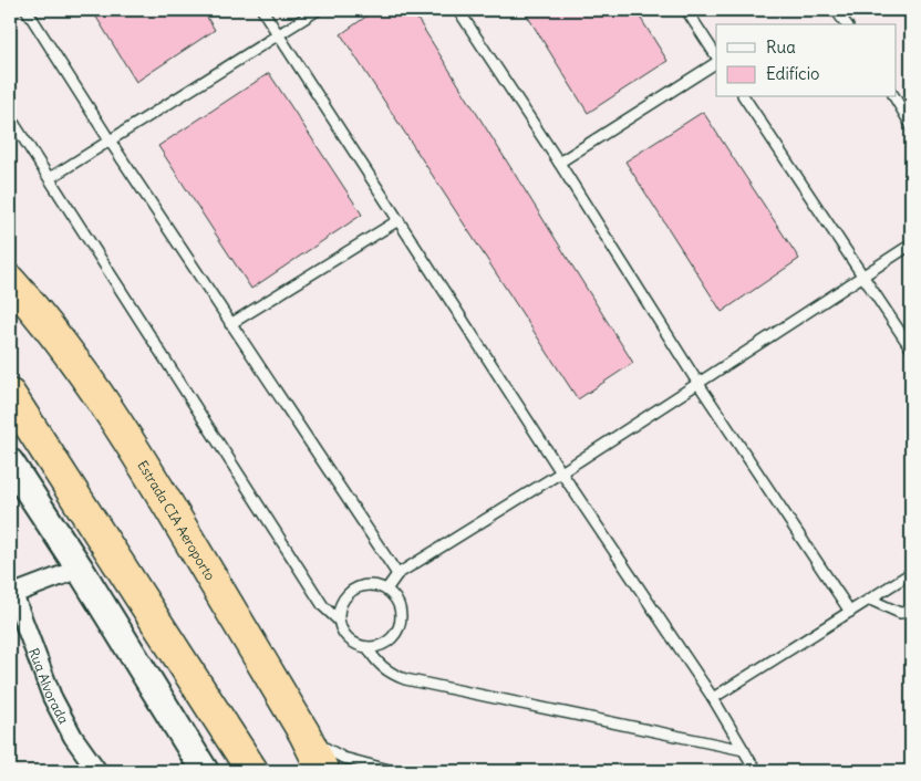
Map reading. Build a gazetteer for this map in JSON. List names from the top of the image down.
{
  "streets": {
    "highway": ["Estrada CIA Aeroporto"],
    "street": ["Rua Alvorada"]
  },
  "legend": ["Rua", "Edifício"]
}
